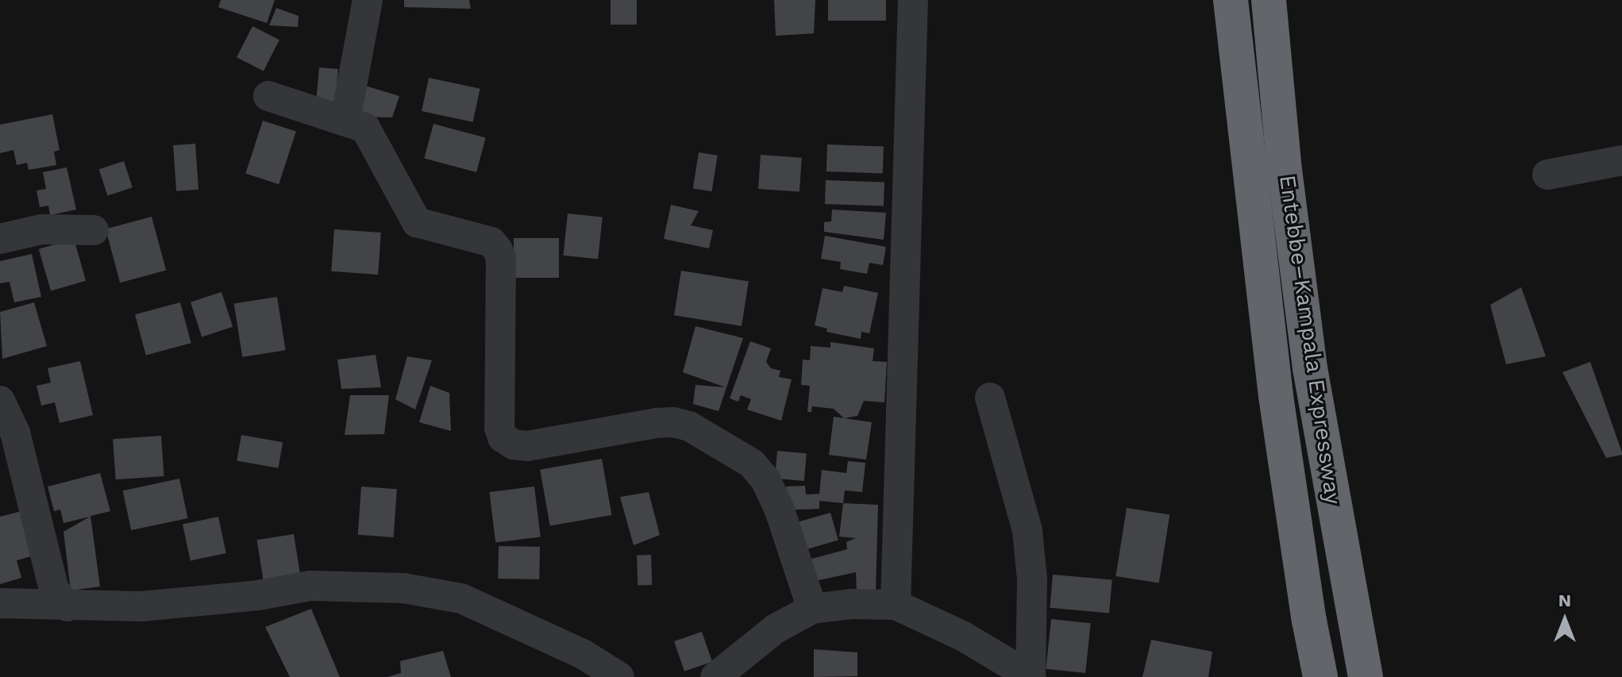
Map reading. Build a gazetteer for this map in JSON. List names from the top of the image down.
{
  "streets": {
    "highway": ["Entebbe–Kampala Expressway"]
  },
  "north": "top"
}
